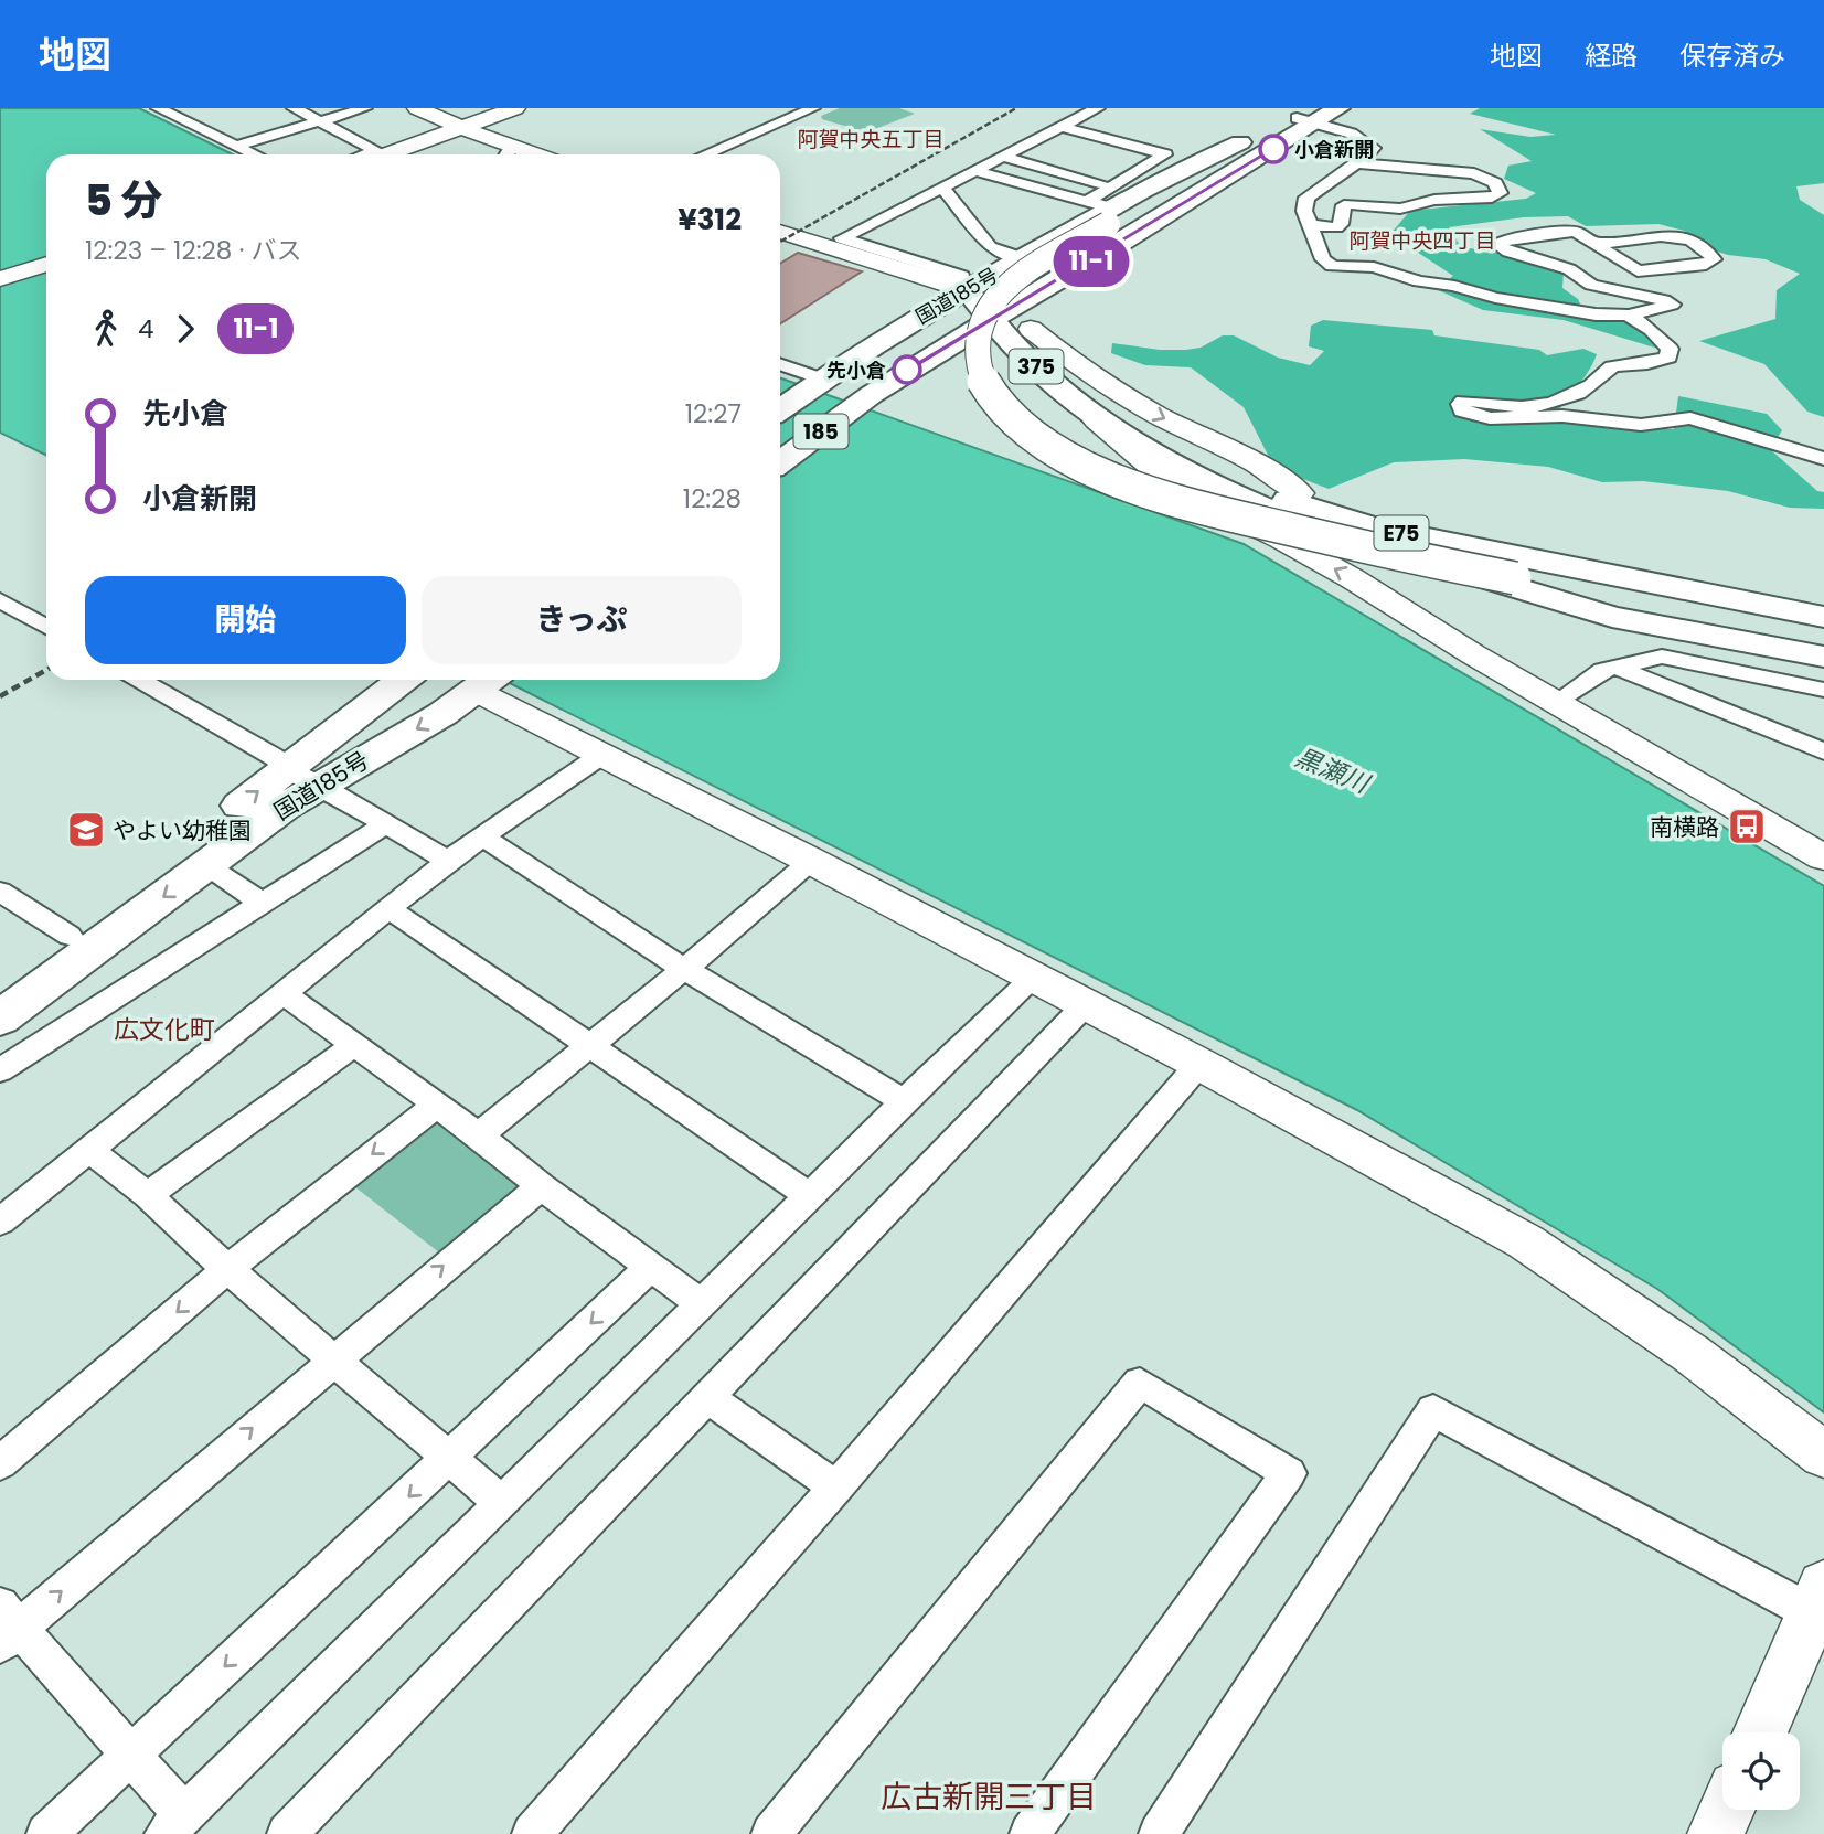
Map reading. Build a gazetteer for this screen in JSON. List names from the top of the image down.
{
  "streets": {
    "highway": [
      "国道185号",
      "375",
      "185",
      "E75"
    ]
  },
  "crossings": [
    ["国道185号", "375"],
    ["国道185号", "E75"],
    ["375", "E75"]
  ],
  "districts": [
    "阿賀中央五丁目",
    "阿賀中央四丁目",
    "広文化町",
    "広古新開三丁目"
  ],
  "water": ["黒瀬川"],
  "places": {
    "other": ["小倉新開", "先小倉"],
    "bus stop": ["南横路"],
    "school or university": ["やよい幼稚園"]
  },
  "lines": ["bus line 11-1"],
  "page": {
    "header": "地図",
    "nav": ["地図", "経路", "保存済み"],
    "on_map": "11-1",
    "heading": ["5 分", "12:23 – 12:28 · バス", "¥312"],
    "legs": ["4", "11-1"],
    "list": [
      {
        "name": "先小倉",
        "value": "12:27"
      },
      {
        "name": "小倉新開",
        "value": "12:28"
      }
    ],
    "buttons": ["開始", "きっぷ"]
  }
}
